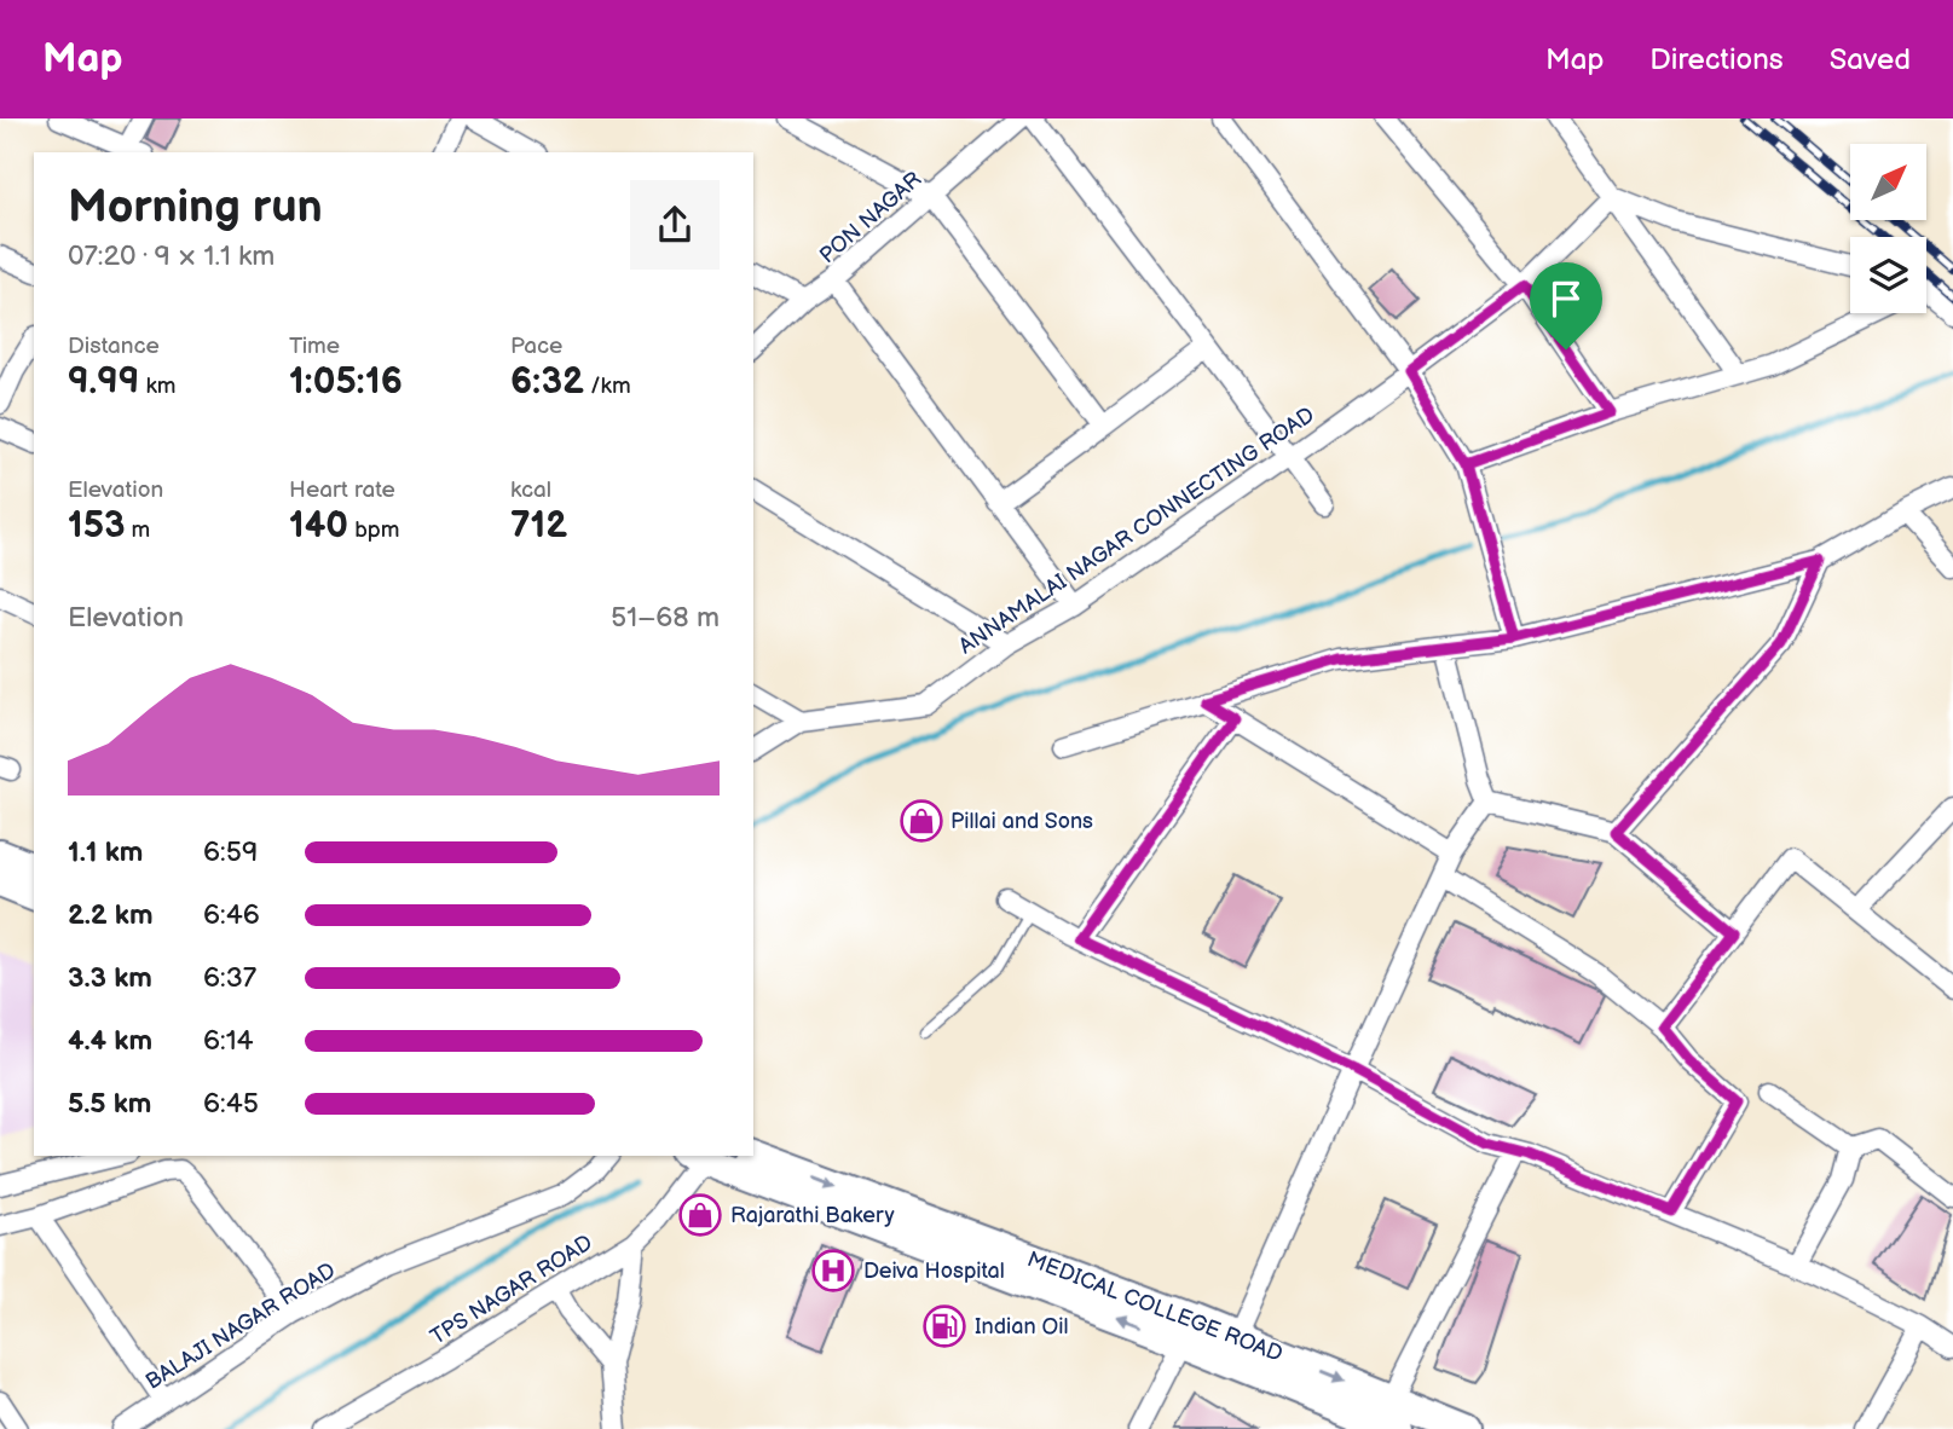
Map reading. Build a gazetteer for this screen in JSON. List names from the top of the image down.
{
  "streets": {
    "main road": ["MEDICAL COLLEGE ROAD"],
    "street": [
      "PON NAGAR",
      "ANNAMALAI NAGAR CONNECTING ROAD",
      "TPS NAGAR ROAD",
      "BALAJI NAGAR ROAD"
    ]
  },
  "crossings": [
    ["TPS NAGAR ROAD", "MEDICAL COLLEGE ROAD"]
  ],
  "places": {
    "shop": ["Pillai and Sons", "Rajarathi Bakery"],
    "hospital": ["Deiva Hospital"],
    "fuel station": ["Indian Oil"]
  },
  "north": "top right",
  "page": {
    "header": "Map",
    "nav": ["Map", "Directions", "Saved"],
    "heading": ["Morning run", "07:20 · 9 × 1.1 km"],
    "stats": [
      ["Distance", "9.99 km"],
      ["Time", "1:05:16"],
      ["Pace", "6:32 /km"],
      ["Elevation", "153 m"],
      ["Heart rate", "140 bpm"],
      ["kcal", "712"]
    ],
    "chart": ["Elevation", "51–68 m"],
    "list": [
      {
        "name": "1.1 km",
        "note": "6:59"
      },
      {
        "name": "2.2 km",
        "note": "6:46"
      },
      {
        "name": "3.3 km",
        "note": "6:37"
      },
      {
        "name": "4.4 km",
        "note": "6:14"
      },
      {
        "name": "5.5 km",
        "note": "6:45"
      }
    ]
  }
}
